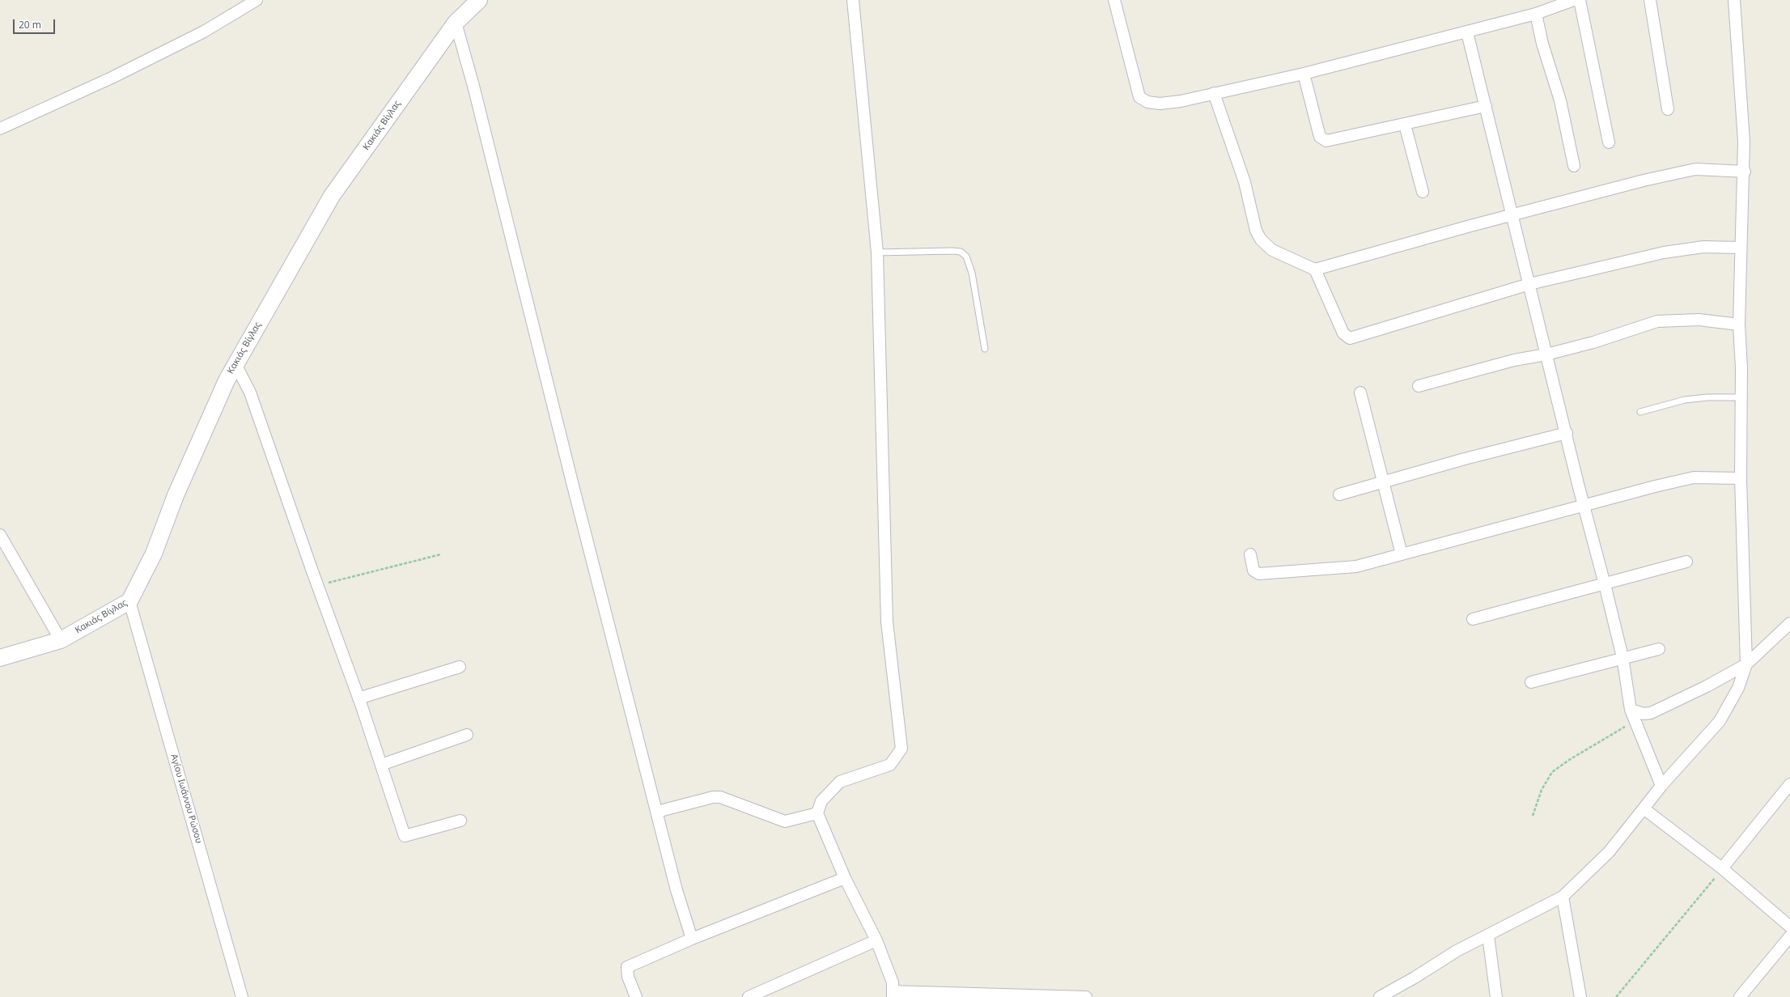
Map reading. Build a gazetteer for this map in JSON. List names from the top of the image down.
{
  "streets": {
    "street": ["Κακιάς Βίγλας", "Αγίου Ιωάννου Ρώσου"]
  },
  "crossings": [
    ["Κακιάς Βίγλας", "Αγίου Ιωάννου Ρώσου"]
  ],
  "scale_bar": "20 m"
}
